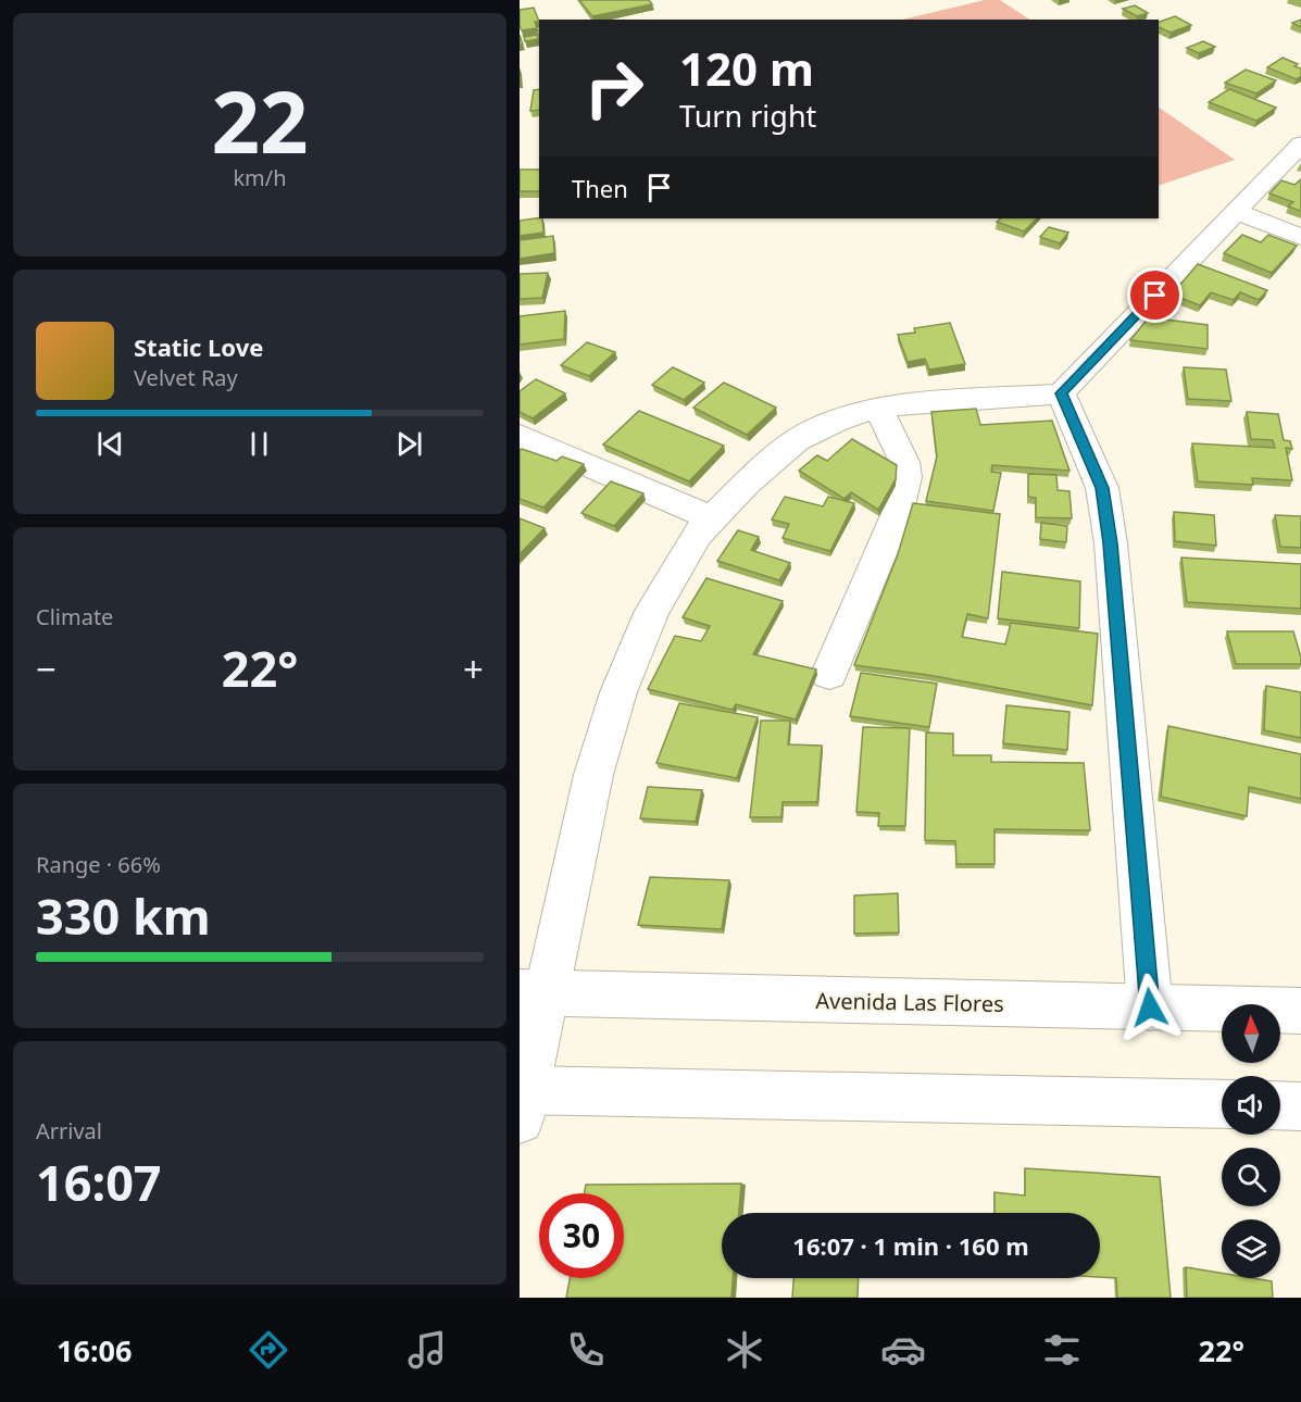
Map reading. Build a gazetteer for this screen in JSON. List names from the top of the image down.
{
  "streets": {
    "street": ["Avenida Las Flores"]
  },
  "north": "top",
  "page": {
    "tile": [
      ["22", "km/h"],
      "Climate",
      ["Range · 66%", "330 km"],
      ["Arrival", "16:07"]
    ],
    "turn": ["120 m", "Turn right"],
    "then": "Then",
    "song": ["Static Love", "Velvet Ray"],
    "heat": ["−", "22°", "+"],
    "limit": "30",
    "trip": "16:07 · 1 min · 160 m",
    "tabs": ["16:06", "22°"]
  }
}
